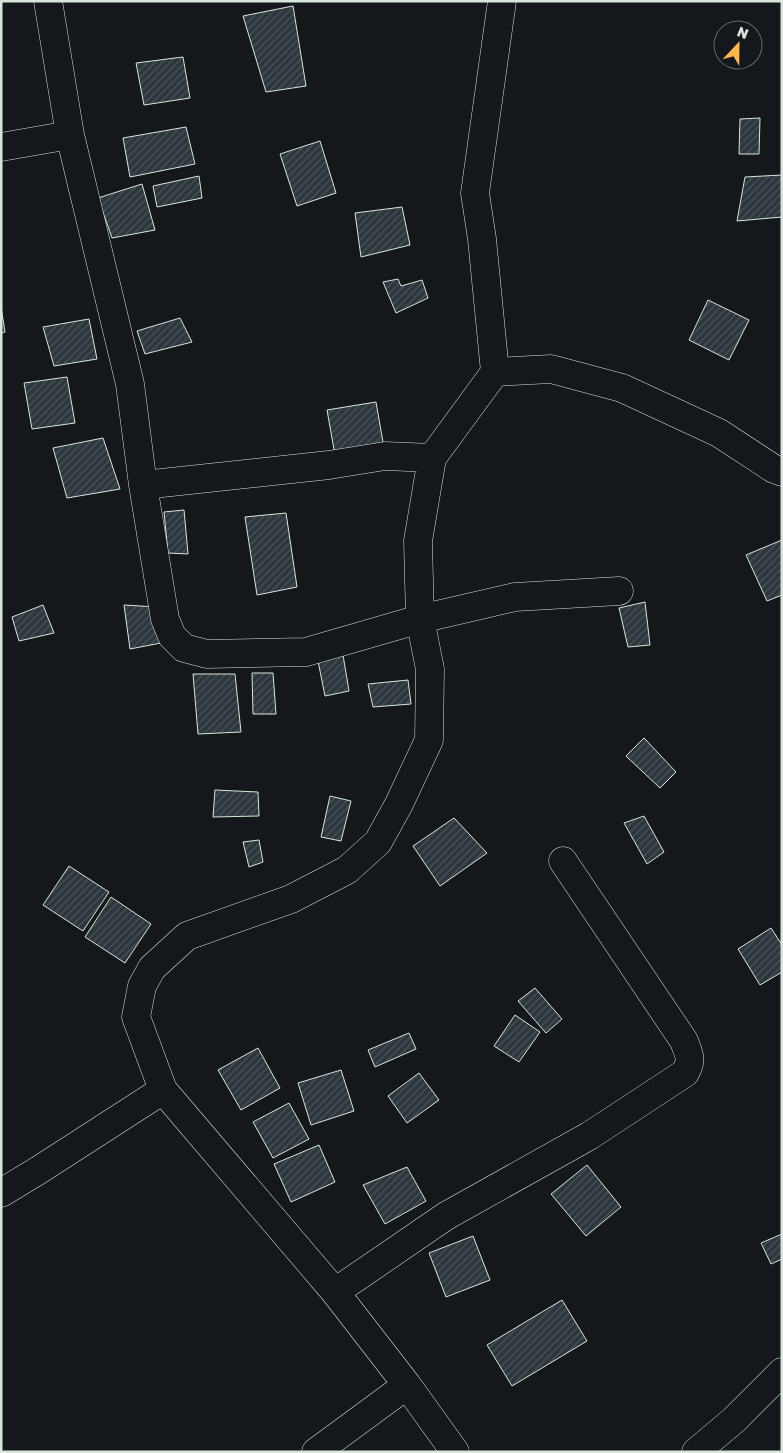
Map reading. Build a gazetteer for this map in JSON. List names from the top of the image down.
{
  "north": "top"
}
